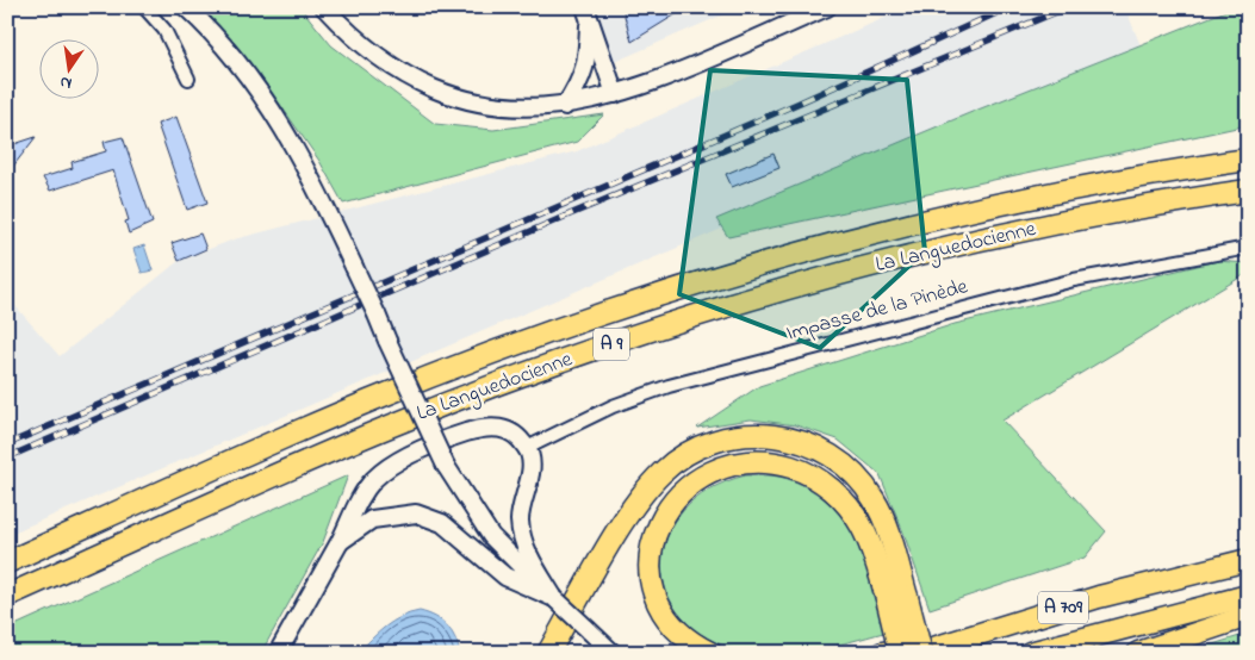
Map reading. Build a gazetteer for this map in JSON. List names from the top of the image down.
{
  "streets": {
    "highway": ["La Languedocienne", "A 9", "A 709"],
    "street": ["Impasse de la Pinède"]
  },
  "north": "bottom"
}
